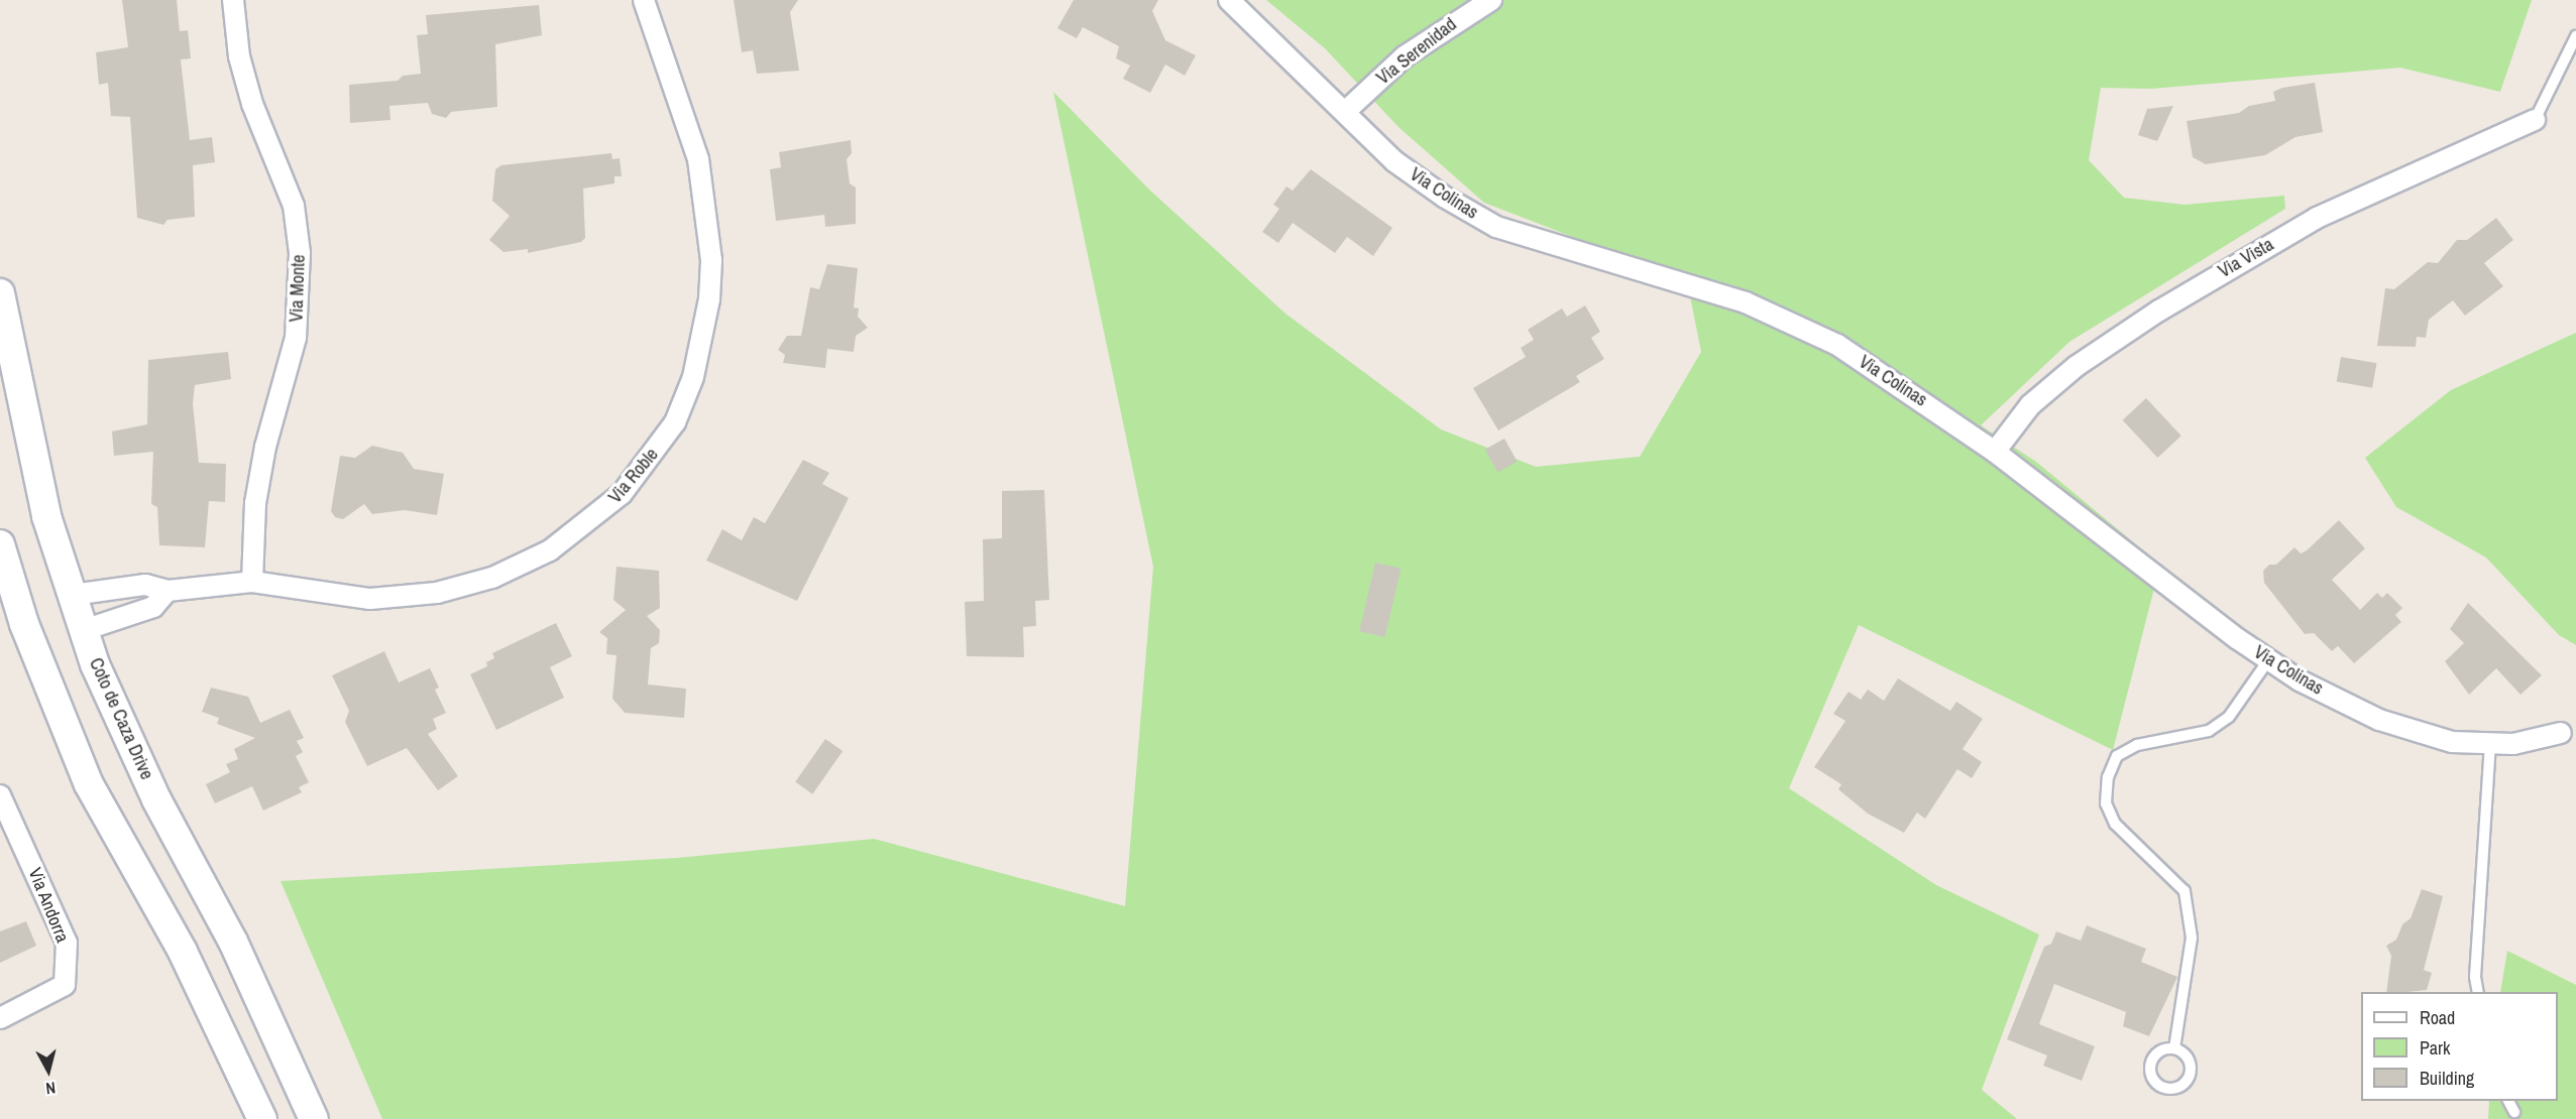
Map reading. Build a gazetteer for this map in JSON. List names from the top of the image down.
{
  "streets": {
    "main road": ["Coto de Caza Drive"],
    "street": [
      "Via Serenidad",
      "Via Colinas",
      "Via Vista",
      "Via Monte",
      "Via Roble",
      "Via Andorra"
    ]
  },
  "crossings": [
    ["Via Serenidad", "Via Colinas"],
    ["Via Colinas", "Via Vista"],
    ["Via Monte", "Via Roble"],
    ["Via Roble", "Coto de Caza Drive"]
  ],
  "legend": ["Road", "Park", "Building"],
  "north": "bottom"
}
